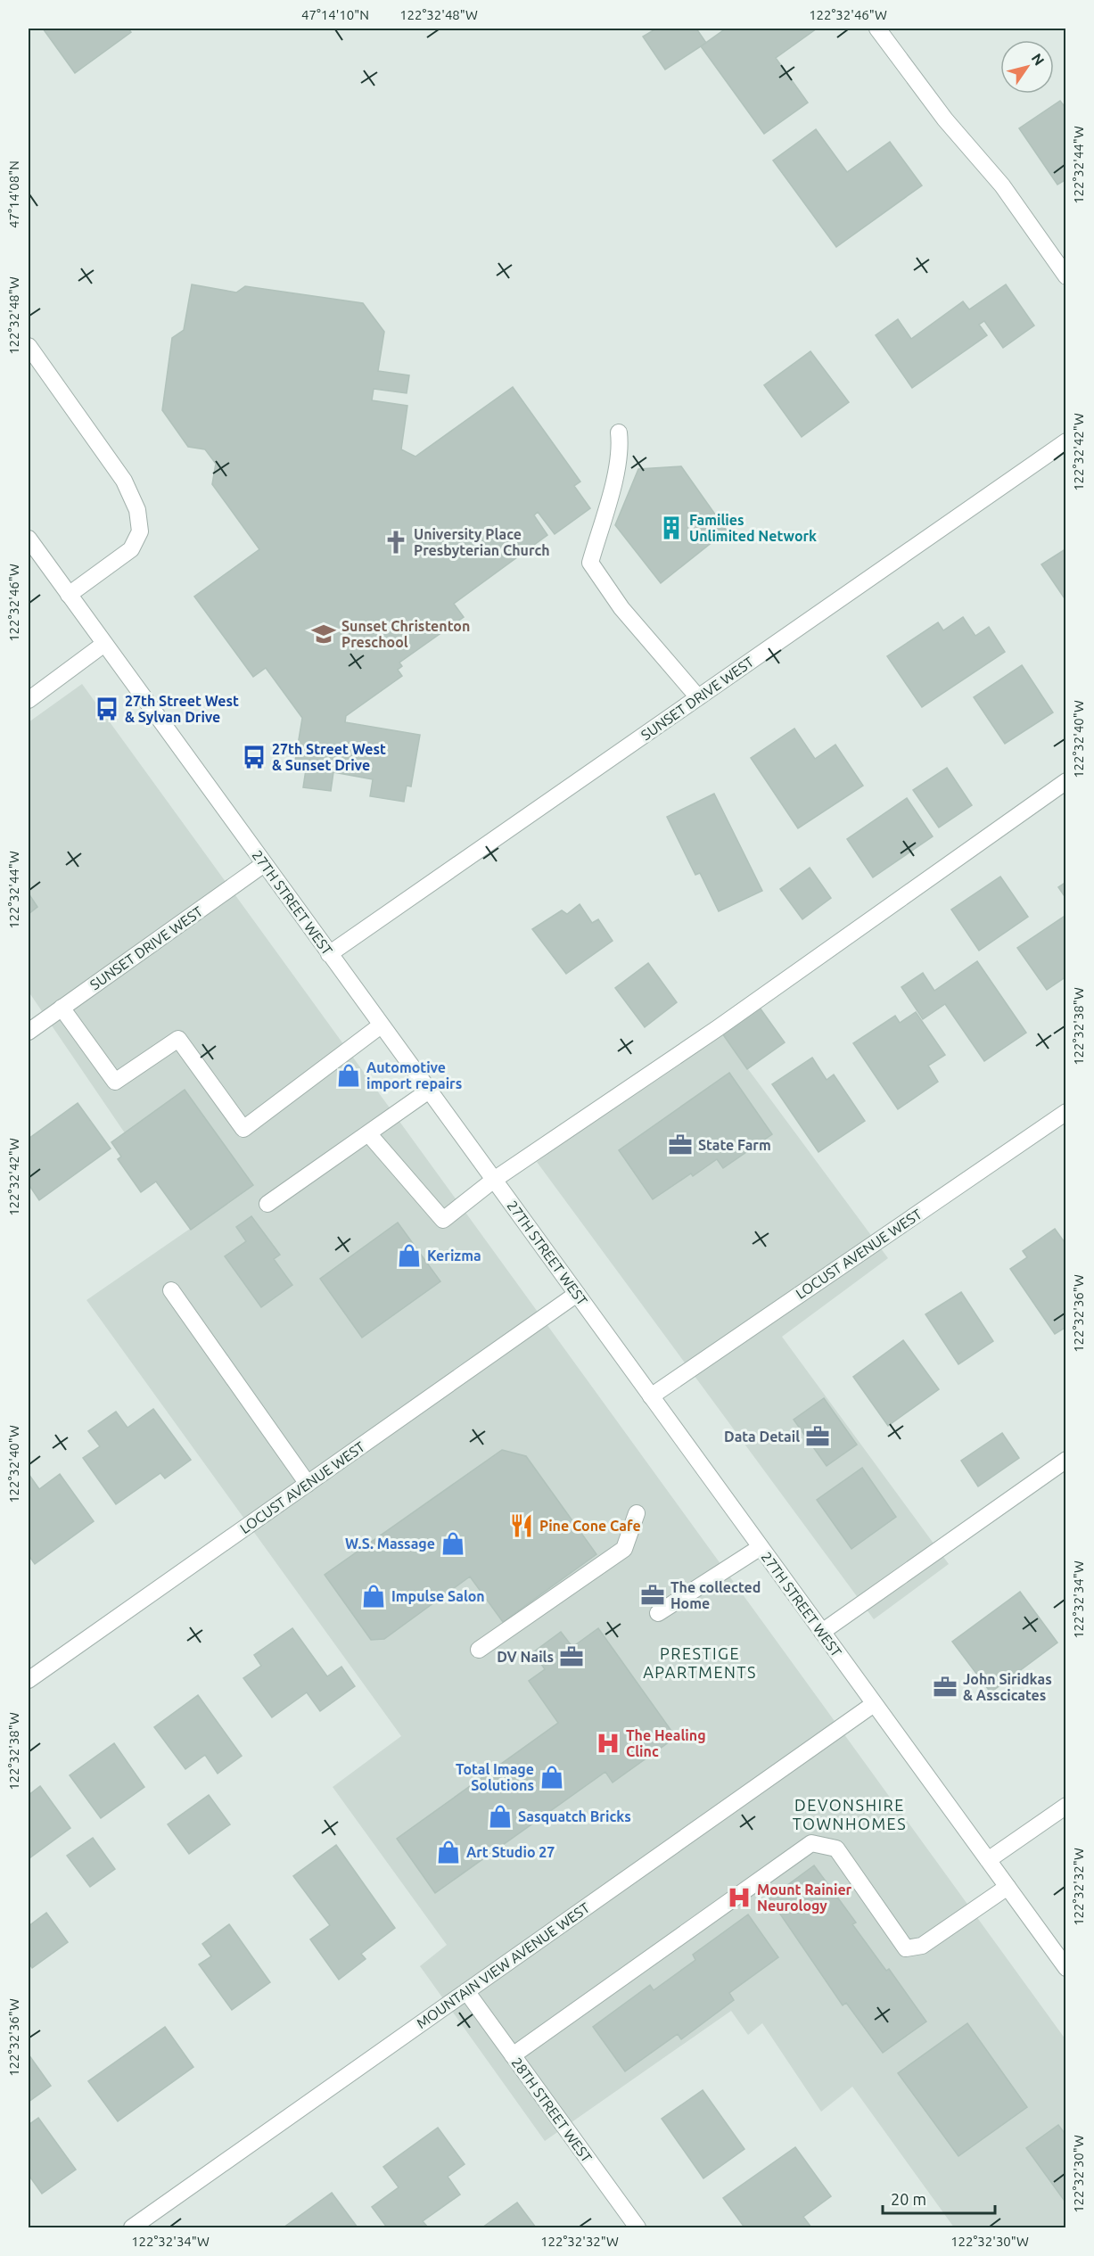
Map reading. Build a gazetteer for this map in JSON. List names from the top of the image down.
{
  "streets": {
    "street": [
      "SUNSET DRIVE WEST",
      "27TH STREET WEST",
      "LOCUST AVENUE WEST",
      "MOUNTAIN VIEW AVENUE WEST",
      "28TH STREET WEST"
    ]
  },
  "crossings": [
    ["SUNSET DRIVE WEST", "27TH STREET WEST"],
    ["27TH STREET WEST", "LOCUST AVENUE WEST"],
    ["27TH STREET WEST", "MOUNTAIN VIEW AVENUE WEST"],
    ["MOUNTAIN VIEW AVENUE WEST", "28TH STREET WEST"]
  ],
  "districts": ["PRESTIGE APARTMENTS", "DEVONSHIRE TOWNHOMES"],
  "places": {
    "building": ["Families Unlimited Network"],
    "church": ["University Place Presbyterian Church"],
    "school or university": ["Sunset Christenton Preschool"],
    "bus stop": ["27th Street West & Sylvan Drive", "27th Street West & Sunset Drive"],
    "shop": [
      "Automotive import repairs",
      "Kerizma",
      "W.S. Massage",
      "Impulse Salon",
      "Total Image Solutions",
      "Sasquatch Bricks",
      "Art Studio 27"
    ],
    "office": [
      "State Farm",
      "Data Detail",
      "The collected Home",
      "DV Nails",
      "John Siridkas & Asscicates"
    ],
    "restaurant": ["Pine Cone Cafe"],
    "hospital": ["The Healing Clinc", "Mount Rainier Neurology"]
  },
  "scale_bar": "20 m",
  "north": "top right",
  "coordinates": [
    "47°14'10\"N",
    "122°32'48\"W",
    "122°32'46\"W",
    "122°32'44\"W",
    "47°14'08\"N",
    "122°32'42\"W",
    "122°32'40\"W",
    "122°32'38\"W",
    "122°32'36\"W",
    "122°32'34\"W",
    "122°32'32\"W",
    "122°32'30\"W"
  ]
}
